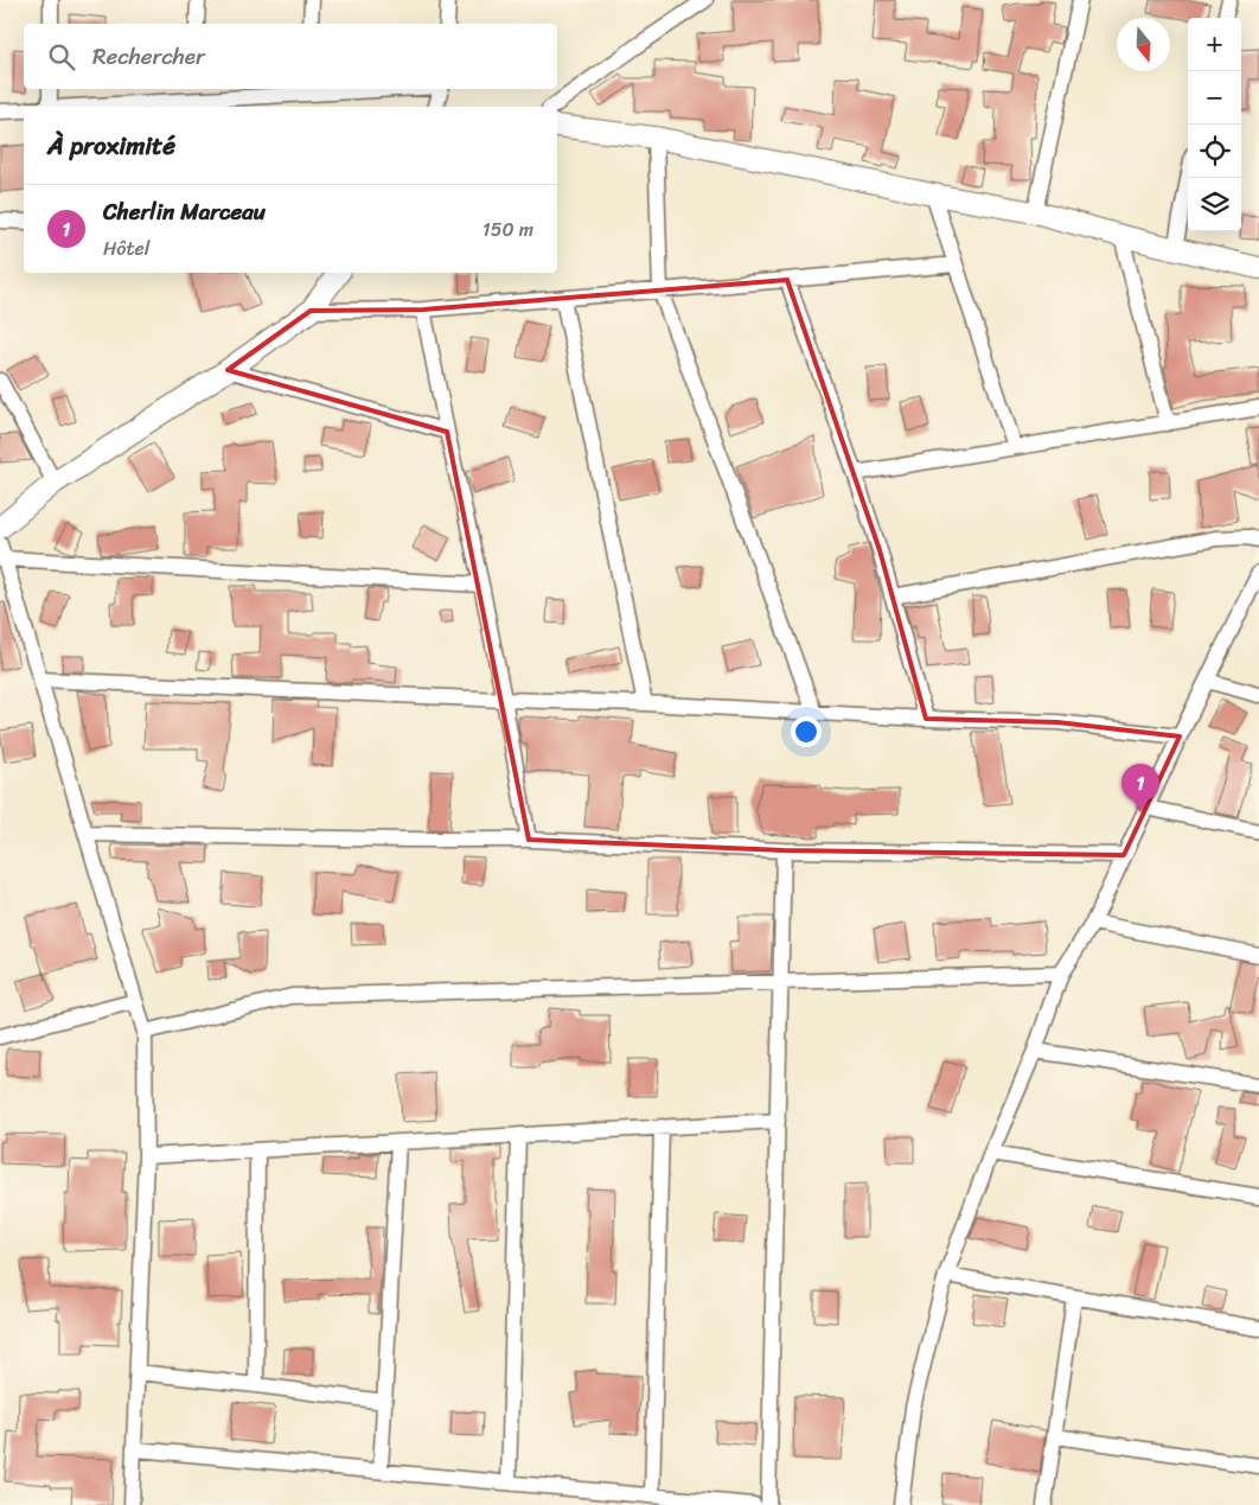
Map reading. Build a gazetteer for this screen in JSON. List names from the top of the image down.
{
  "north": "bottom",
  "page": {
    "map_buttons": ["+", "−"],
    "search": "Rechercher",
    "heading": "À proximité",
    "list": [
      {
        "mark": "1",
        "name": "Cherlin Marceau",
        "note": "Hôtel",
        "value": "150 m"
      }
    ],
    "pins": "1"
  }
}
